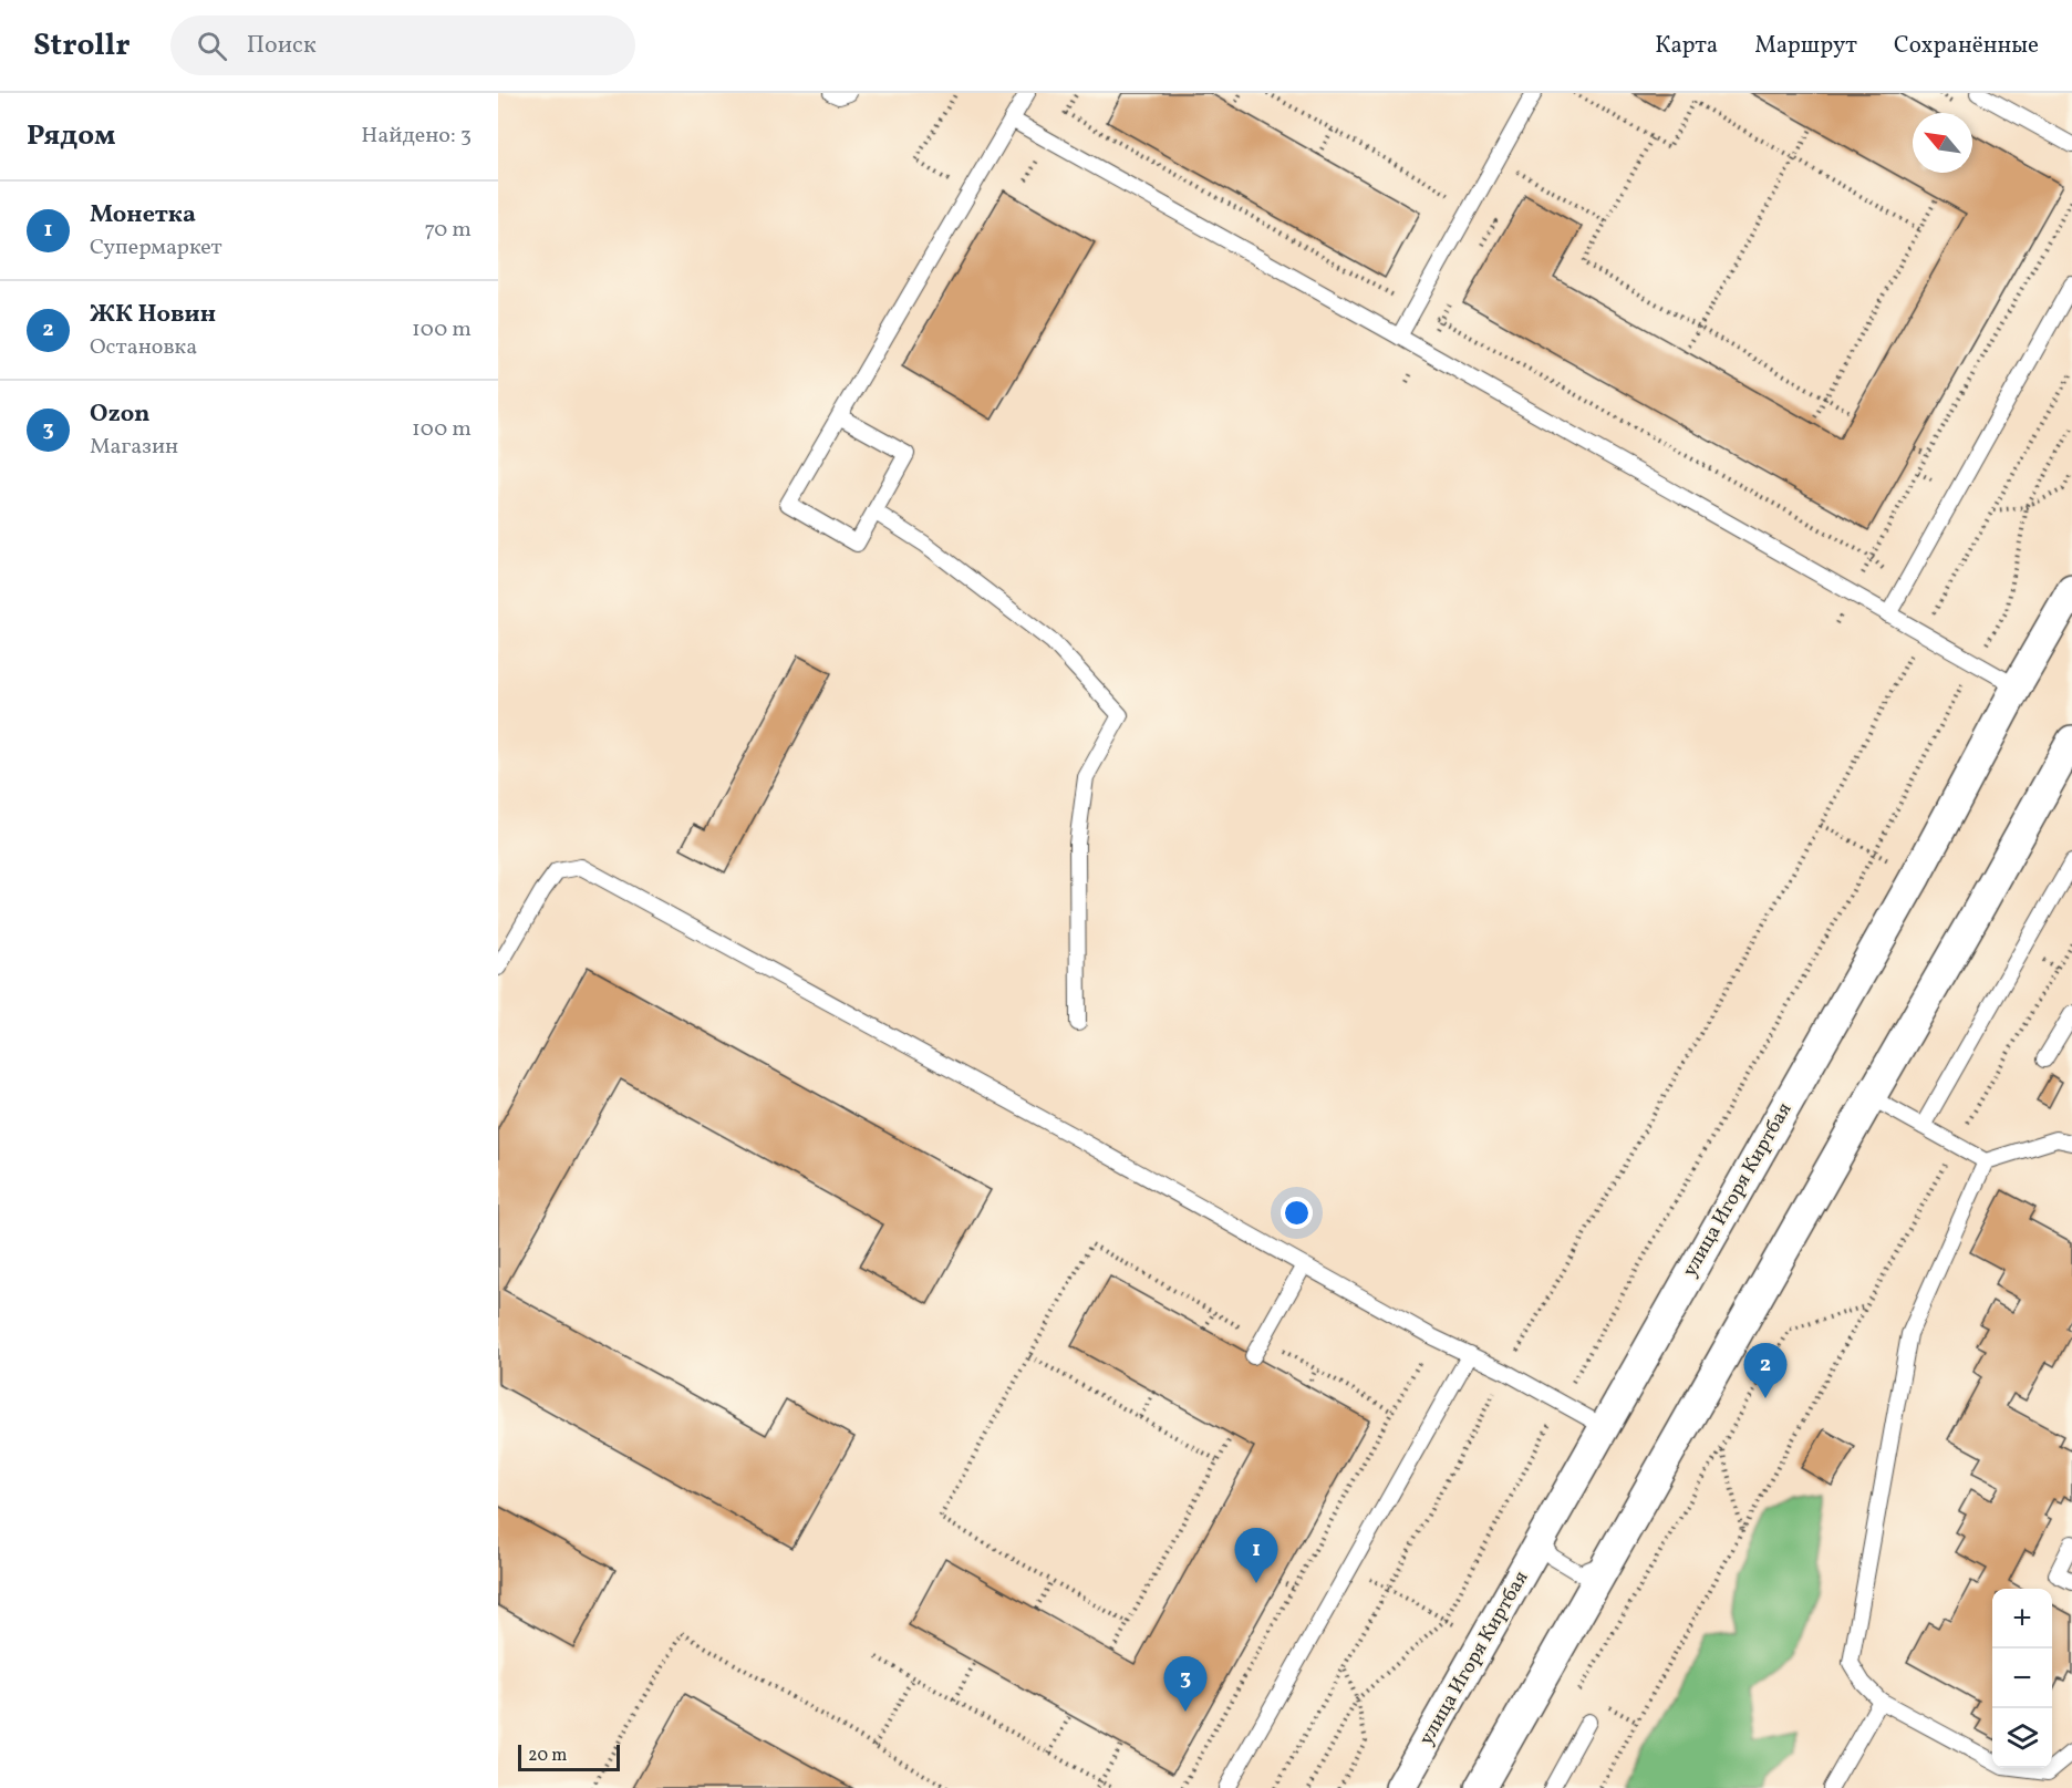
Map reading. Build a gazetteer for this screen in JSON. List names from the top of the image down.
{
  "streets": {
    "street": ["улица Игоря Киртбая"]
  },
  "scale_bar": "20 m",
  "north": "top left",
  "page": {
    "header": "Strollr",
    "search": "Поиск",
    "nav": ["Карта", "Маршрут", "Сохранённые"],
    "heading": ["Рядом", "Найдено: 3"],
    "list": [
      {
        "mark": "1",
        "name": "Монетка",
        "note": "Супермаркет",
        "value": "70 m"
      },
      {
        "mark": "2",
        "name": "ЖК Новин",
        "note": "Остановка",
        "value": "100 m"
      },
      {
        "mark": "3",
        "name": "Ozon",
        "note": "Магазин",
        "value": "100 m"
      }
    ],
    "pins": ["2", "1", "3"],
    "map_buttons": ["+", "−"],
    "scale": "20 m"
  }
}
